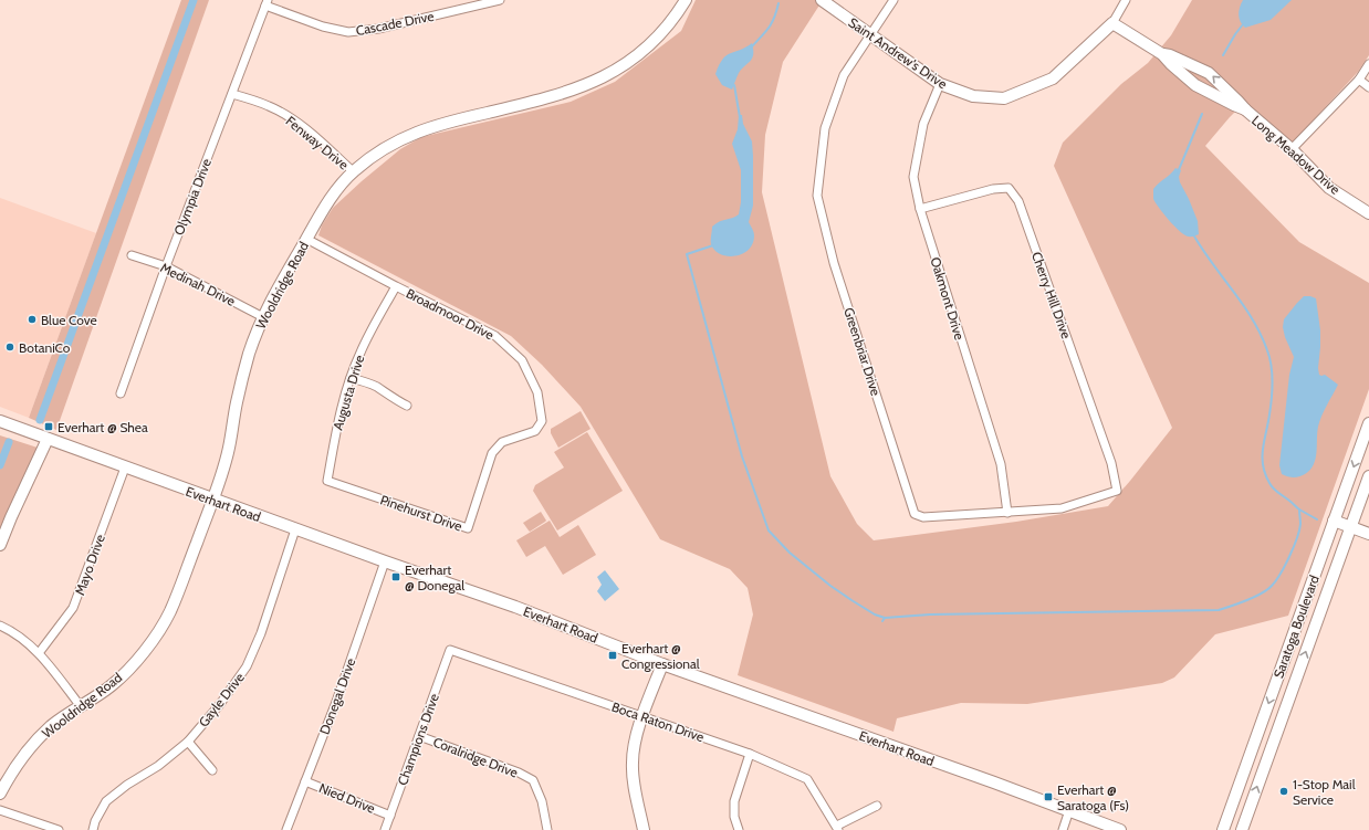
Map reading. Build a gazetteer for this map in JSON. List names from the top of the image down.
{
  "streets": {
    "street": [
      "Cascade Drive",
      "Saint Andrew's Drive",
      "Fenway Drive",
      "Long Meadow Drive",
      "Olympia Drive",
      "Medinah Drive",
      "Wooldridge Road",
      "Cherry Hill Drive",
      "Oakmont Drive",
      "Broadmoor Drive",
      "Greenbriar Drive",
      "Augusta Drive",
      "Everhart Road",
      "Pinehurst Drive",
      "Mayo Drive",
      "Saratoga Boulevard",
      "Donegal Drive",
      "Gayle Drive",
      "Boca Raton Drive",
      "Champions Drive",
      "Coralridge Drive",
      "Nied Drive"
    ]
  },
  "crossings": [
    ["Cascade Drive", "Olympia Drive"],
    ["Saint Andrew's Drive", "Long Meadow Drive"],
    ["Saint Andrew's Drive", "Oakmont Drive"],
    ["Saint Andrew's Drive", "Greenbriar Drive"],
    ["Fenway Drive", "Olympia Drive"],
    ["Fenway Drive", "Wooldridge Road"],
    ["Olympia Drive", "Medinah Drive"],
    ["Medinah Drive", "Wooldridge Road"],
    ["Wooldridge Road", "Broadmoor Drive"],
    ["Wooldridge Road", "Everhart Road"],
    ["Cherry Hill Drive", "Oakmont Drive"],
    ["Cherry Hill Drive", "Greenbriar Drive"],
    ["Oakmont Drive", "Greenbriar Drive"],
    ["Broadmoor Drive", "Augusta Drive"],
    ["Broadmoor Drive", "Pinehurst Drive"],
    ["Augusta Drive", "Pinehurst Drive"],
    ["Everhart Road", "Mayo Drive"],
    ["Everhart Road", "Donegal Drive"],
    ["Everhart Road", "Gayle Drive"],
    ["Donegal Drive", "Nied Drive"],
    ["Boca Raton Drive", "Champions Drive"],
    ["Champions Drive", "Coralridge Drive"],
    ["Champions Drive", "Nied Drive"]
  ],
  "places": {
    "other": ["Blue Cove", "BotaniCo", "1-Stop Mail Service"],
    "transit": [
      "Everhart @ Shea",
      "Everhart @ Donegal",
      "Everhart @ Congressional",
      "Everhart @ Saratoga (Fs)"
    ]
  }
}
